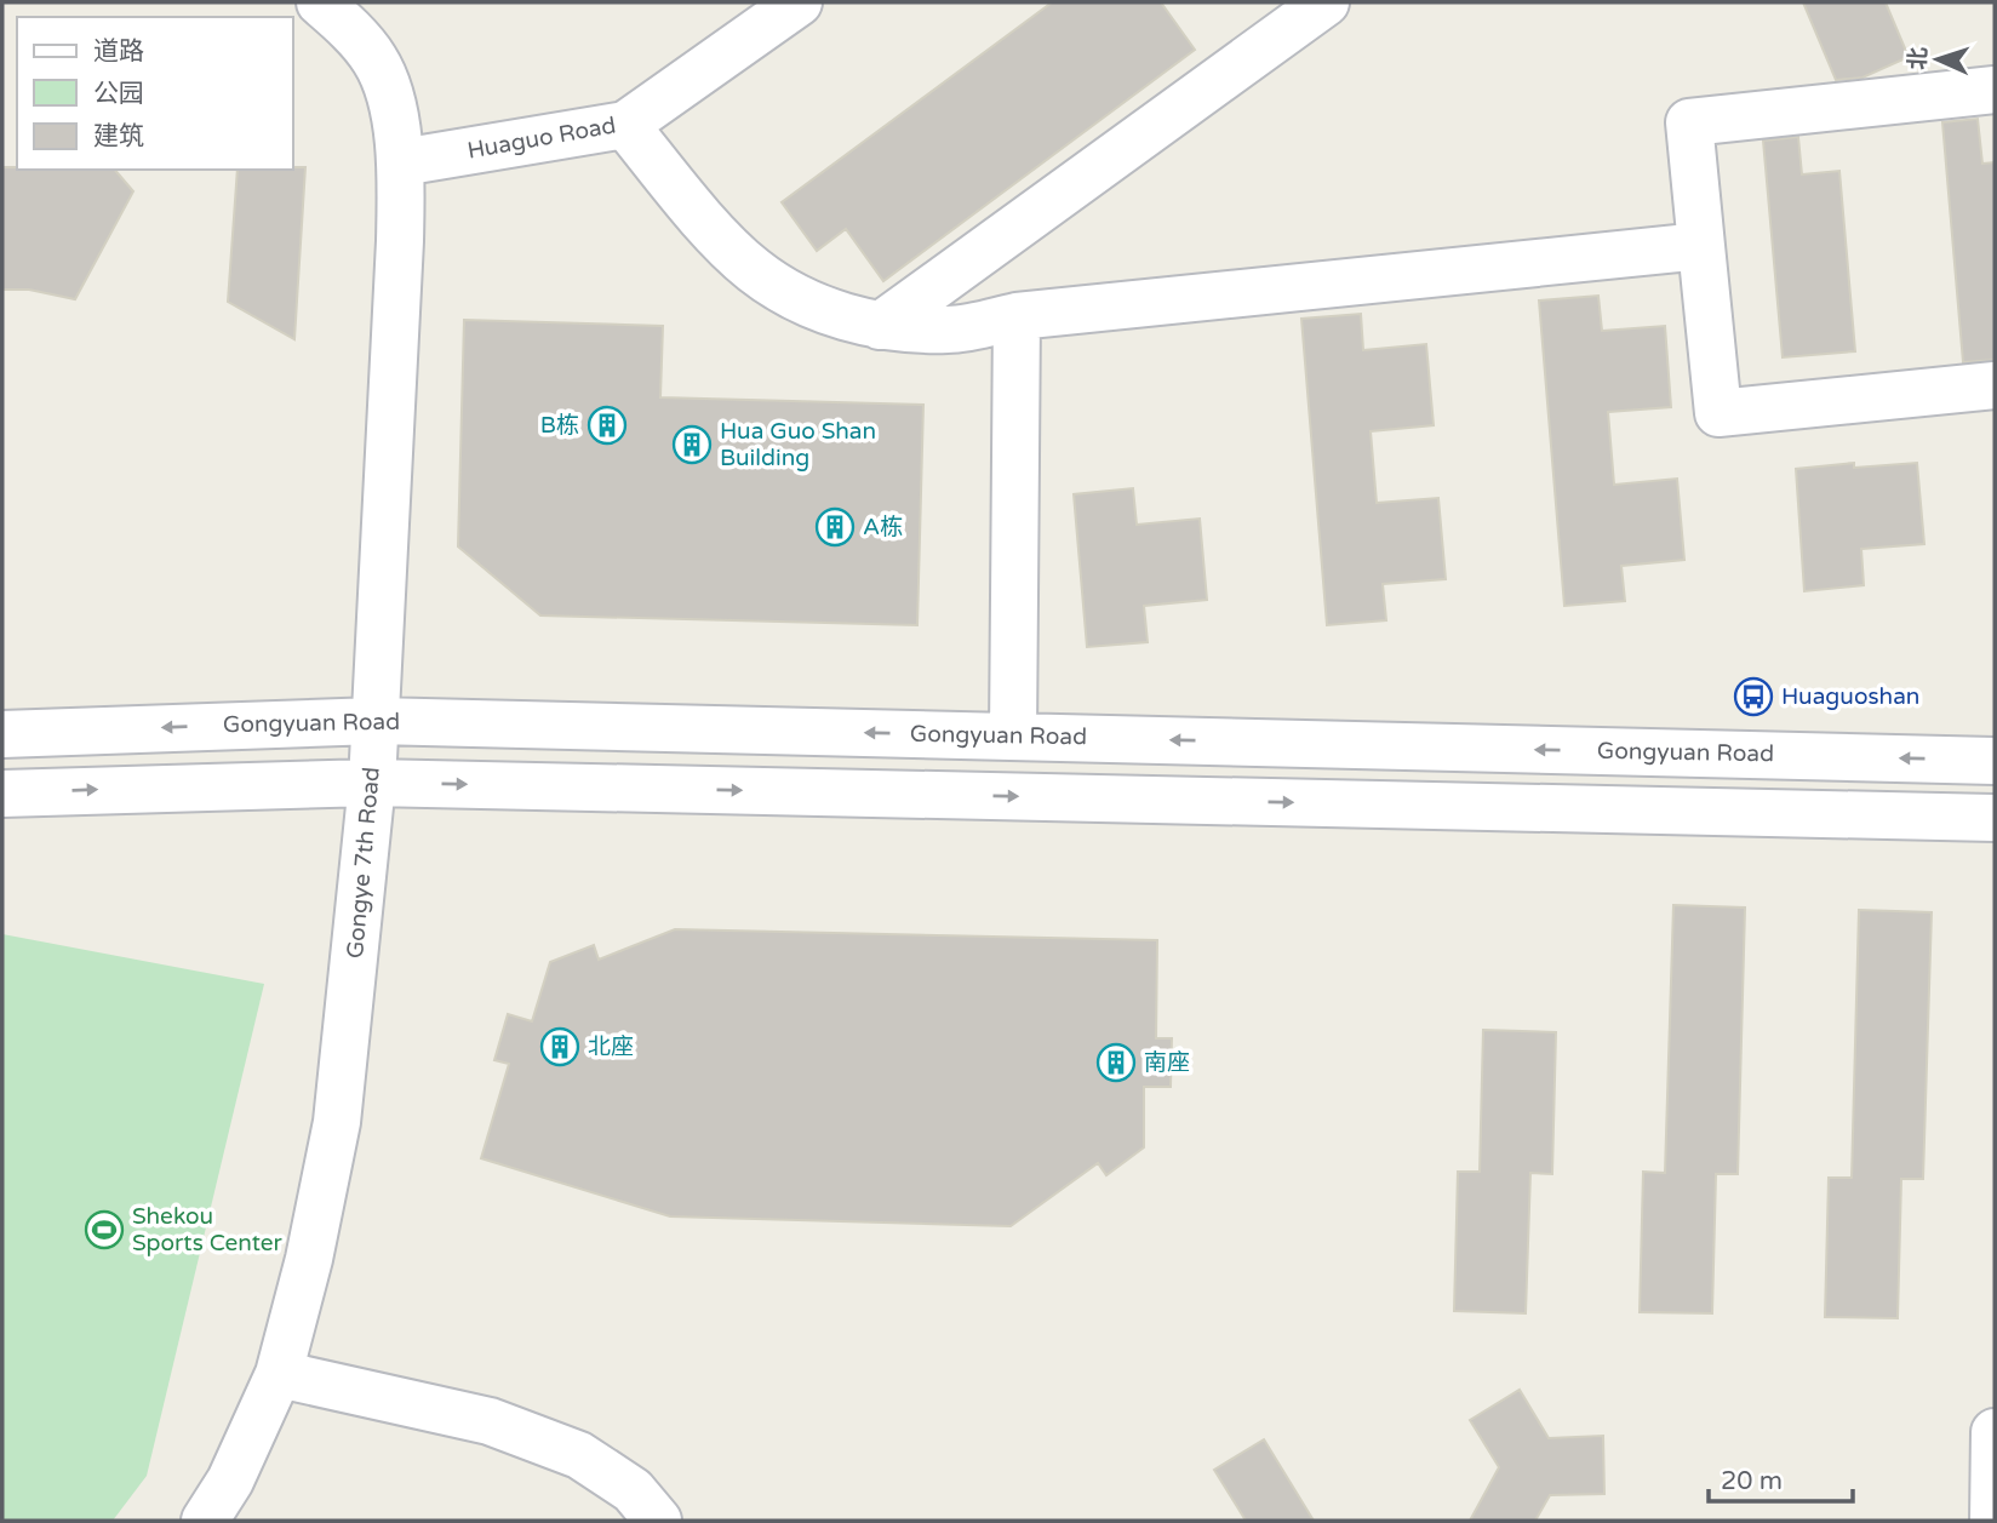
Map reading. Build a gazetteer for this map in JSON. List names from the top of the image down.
{
  "streets": {
    "street": ["Huaguo Road", "Gongyuan Road", "Gongye 7th Road"]
  },
  "crossings": [
    ["Huaguo Road", "Gongye 7th Road"],
    ["Gongyuan Road", "Gongye 7th Road"]
  ],
  "places": {
    "building": [
      "B栋",
      "Hua Guo Shan Building",
      "A栋",
      "北座",
      "南座"
    ],
    "bus stop": ["Huaguoshan"],
    "sports": ["Shekou Sports Center"]
  },
  "legend": ["道路", "公园", "建筑"],
  "scale_bar": "20 m",
  "north": "left"
}
